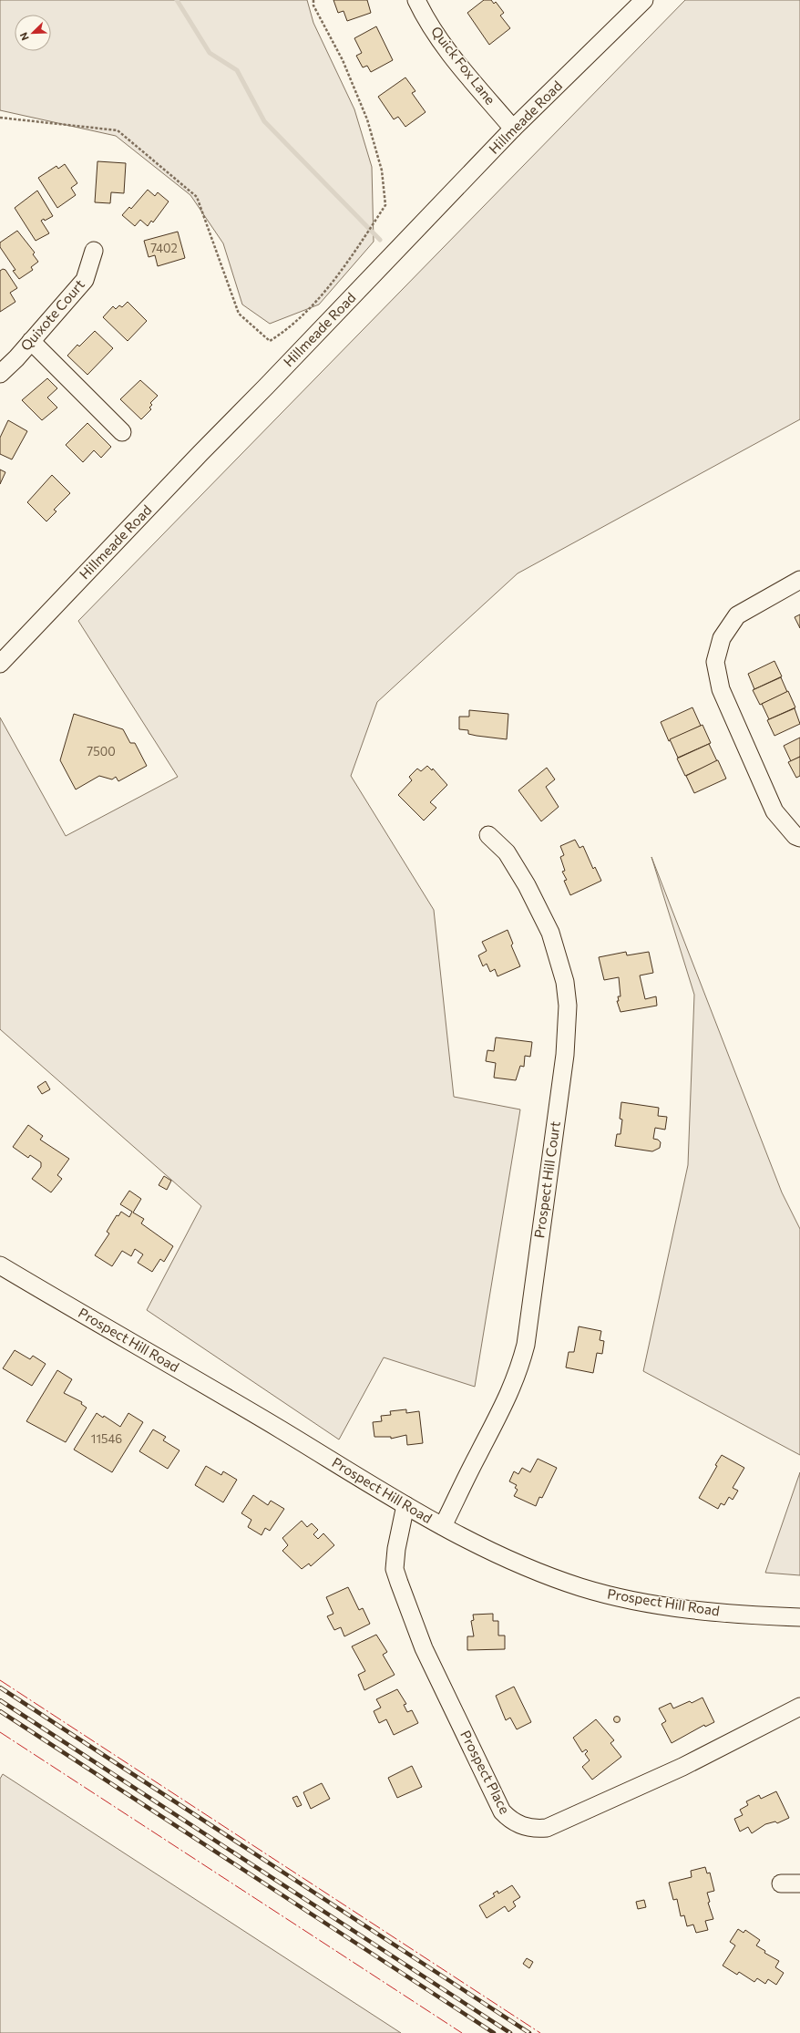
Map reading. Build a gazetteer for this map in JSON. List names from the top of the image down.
{
  "streets": {
    "street": [
      "Quick Fox Lane",
      "Hillmeade Road",
      "Quixote Court",
      "Prospect Hill Court",
      "Prospect Hill Road",
      "Prospect Place"
    ]
  },
  "crossings": [
    ["Quick Fox Lane", "Hillmeade Road"],
    ["Prospect Hill Court", "Prospect Hill Road"],
    ["Prospect Hill Road", "Prospect Place"]
  ],
  "house_numbers": ["7402", "7500", "11546"],
  "north": "bottom left"
}
